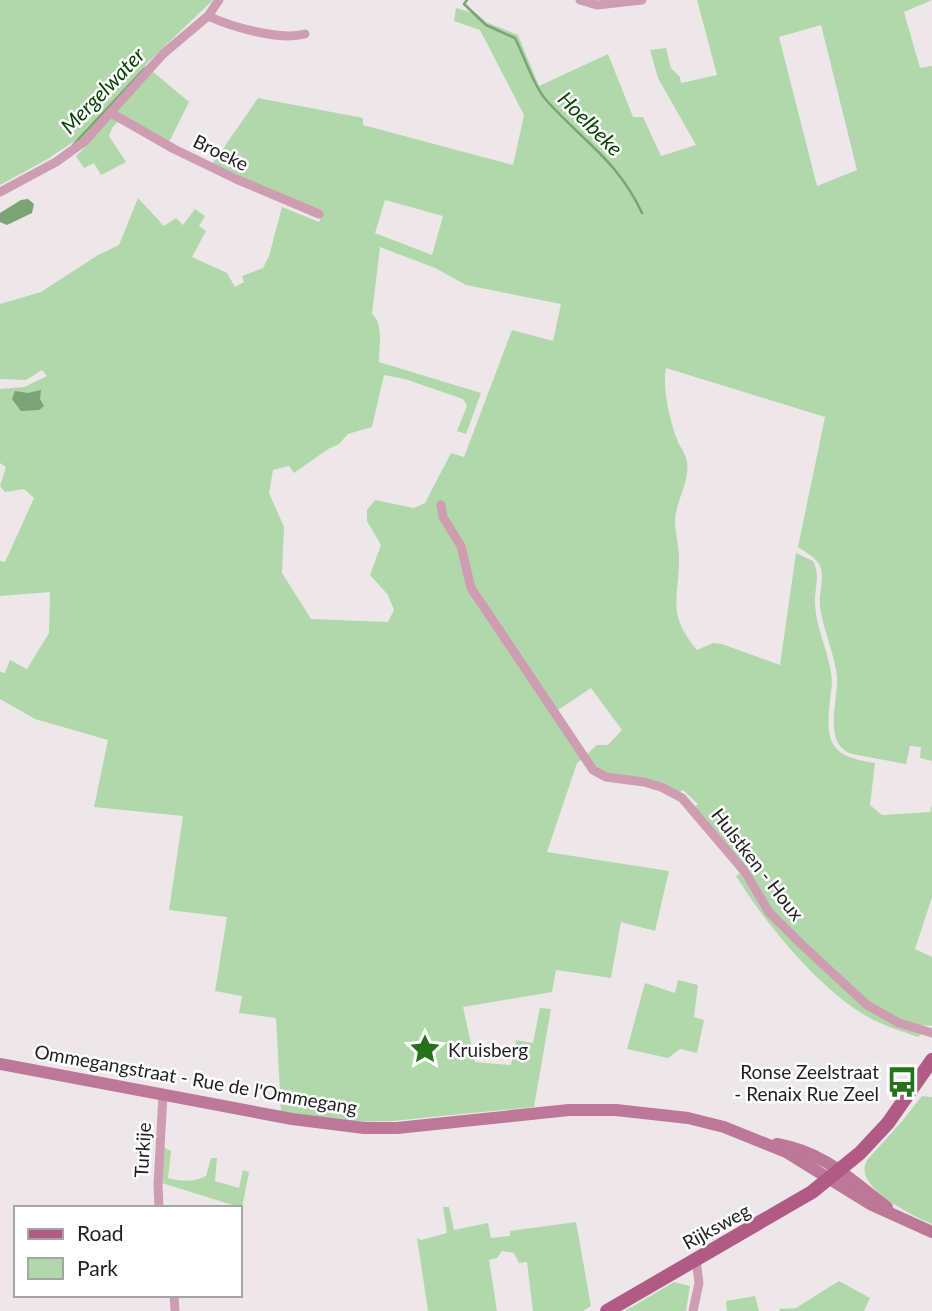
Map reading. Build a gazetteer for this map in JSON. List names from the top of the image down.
{
  "streets": {
    "main road": ["Ommegangstraat - Rue de l'Ommegang", "Rijksweg"],
    "street": ["Broeke", "Hulstken - Houx", "Turkije"]
  },
  "crossings": [
    ["Ommegangstraat - Rue de l'Ommegang", "Turkije"],
    ["Ommegangstraat - Rue de l'Ommegang", "Rijksweg"]
  ],
  "water": ["Mergelwater", "Hoelbeke"],
  "places": {
    "place": ["Kruisberg"],
    "bus stop": ["Ronse Zeelstraat - Renaix Rue Zeel"]
  },
  "legend": ["Road", "Park"]
}
